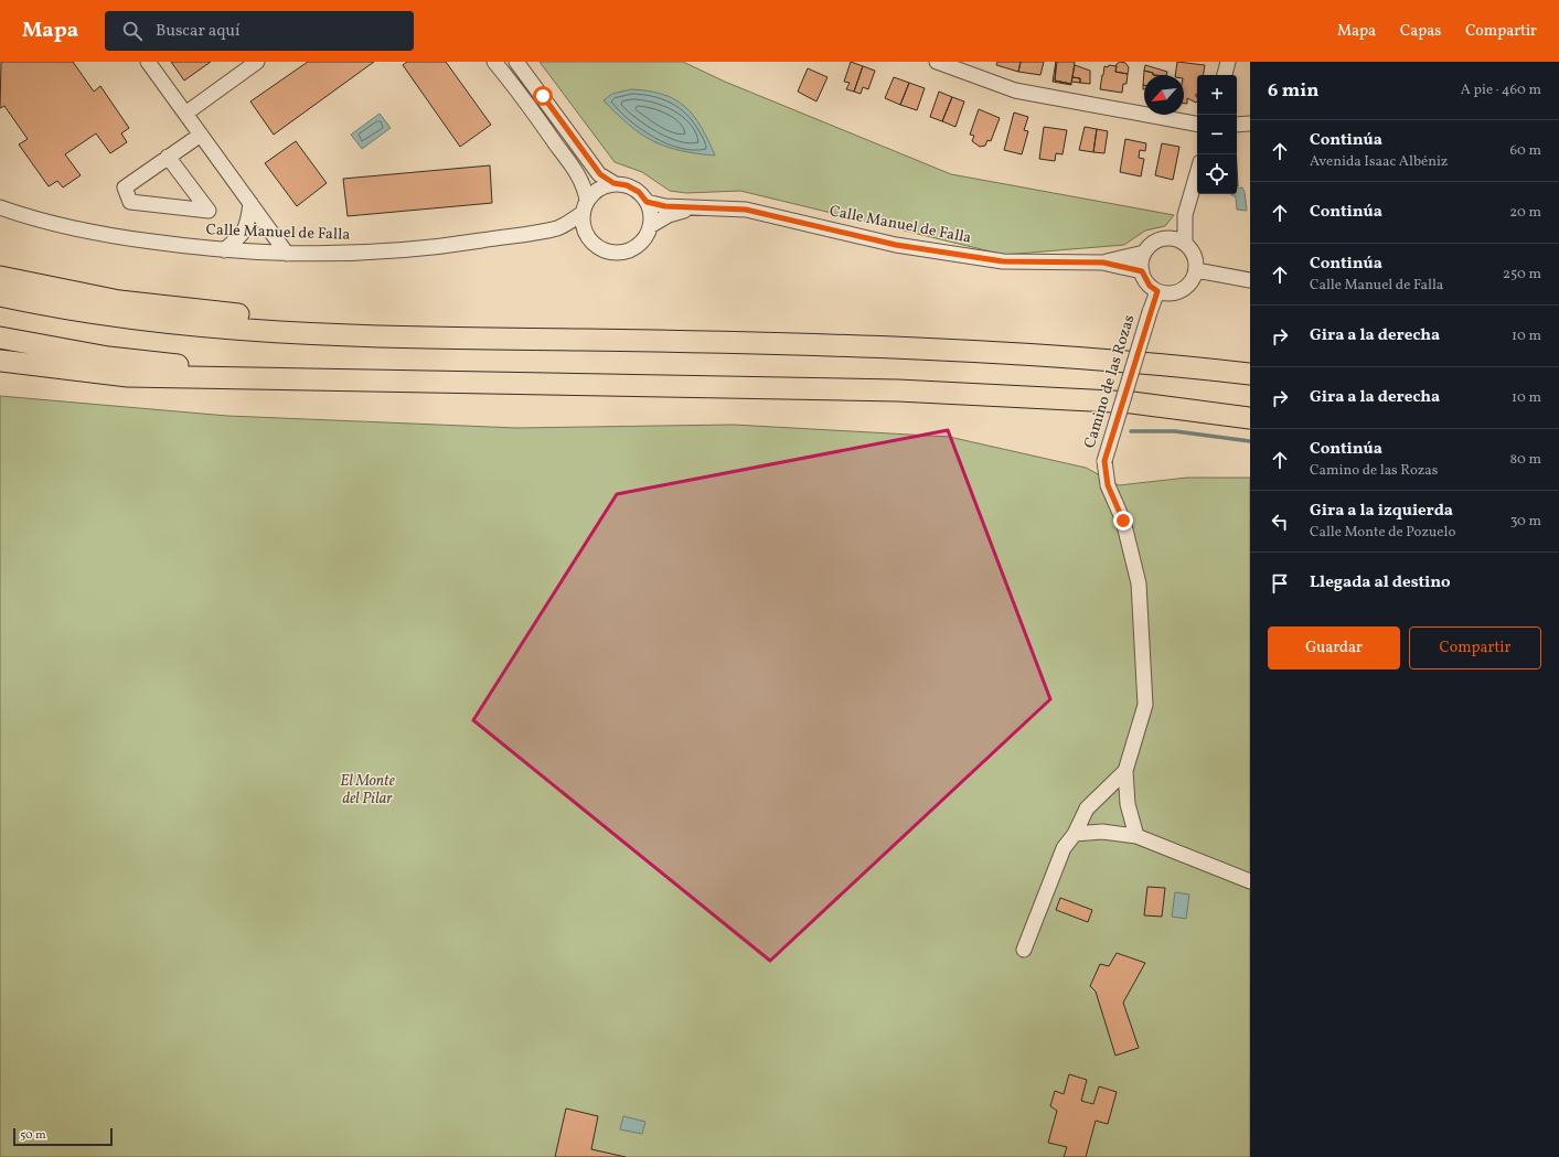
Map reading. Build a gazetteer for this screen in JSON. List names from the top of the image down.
{
  "streets": {
    "street": ["Calle Manuel de Falla", "Camino de las Rozas"]
  },
  "crossings": [
    ["Calle Manuel de Falla", "Camino de las Rozas"]
  ],
  "parks": ["El Monte del Pilar"],
  "scale_bar": "50 m",
  "north": "bottom left",
  "page": {
    "header": "Mapa",
    "search": "Buscar aquí",
    "nav": ["Mapa", "Capas", "Compartir"],
    "heading": ["6 min", "A pie · 460 m"],
    "map_buttons": ["+", "−"],
    "list": [
      ["Continúa", "Avenida Isaac Albéniz", "60 m"],
      ["Continúa", "20 m"],
      ["Continúa", "Calle Manuel de Falla", "250 m"],
      ["Gira a la derecha", "10 m"],
      ["Gira a la derecha", "10 m"],
      ["Continúa", "Camino de las Rozas", "80 m"],
      ["Gira a la izquierda", "Calle Monte de Pozuelo", "30 m"],
      "Llegada al destino"
    ],
    "buttons": ["Guardar", "Compartir"],
    "scale": "50 m"
  }
}
